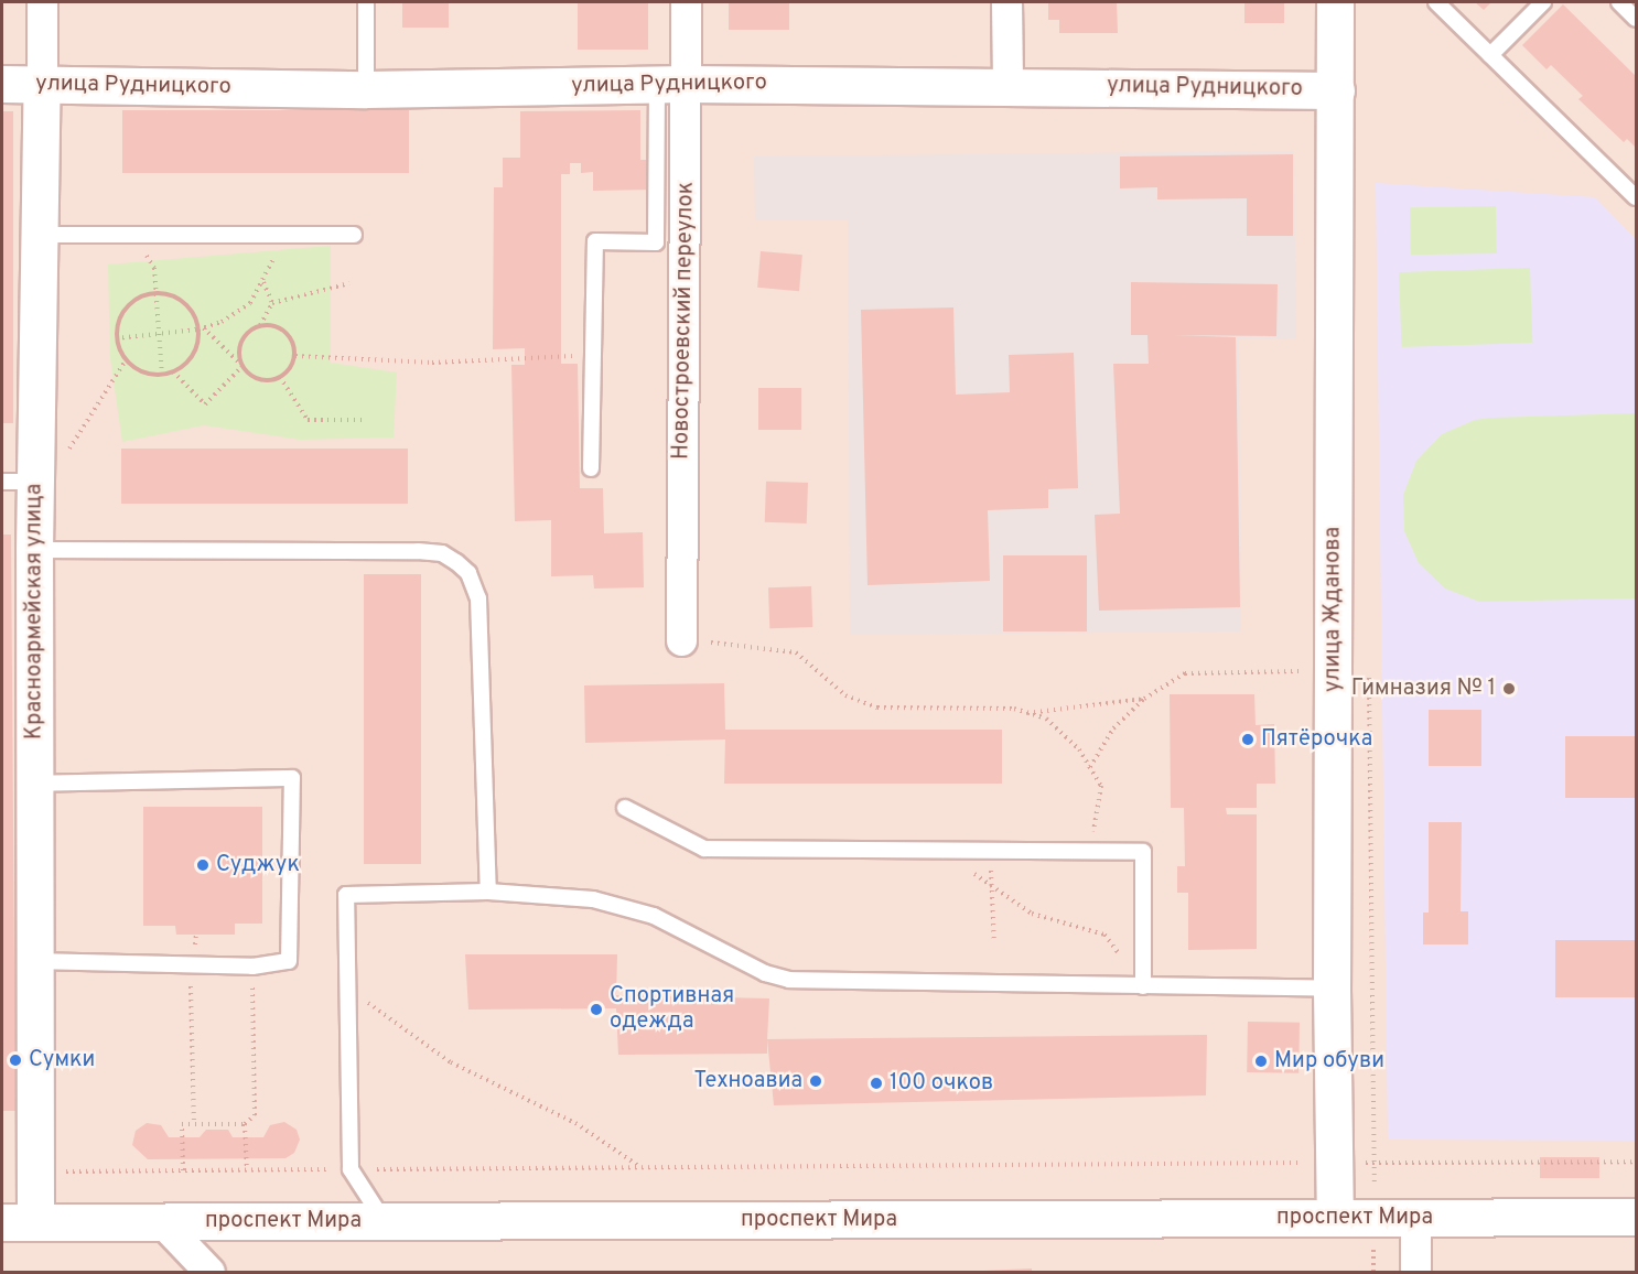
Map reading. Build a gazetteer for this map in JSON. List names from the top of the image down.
{
  "streets": {
    "street": [
      "улица Рудницкого",
      "Новостроевский переулок",
      "улица Жданова",
      "Красноармейская улица",
      "проспект Мира"
    ]
  },
  "crossings": [
    ["улица Рудницкого", "Новостроевский переулок"],
    ["улица Рудницкого", "улица Жданова"],
    ["улица Рудницкого", "Красноармейская улица"],
    ["улица Жданова", "проспект Мира"],
    ["Красноармейская улица", "проспект Мира"]
  ],
  "places": [
    "Гимназия № 1",
    "Пятёрочка",
    "Суджук",
    "Спортивная одежда",
    "Сумки",
    "Мир обуви",
    "Техноавиа",
    "100 очков"
  ]
}
